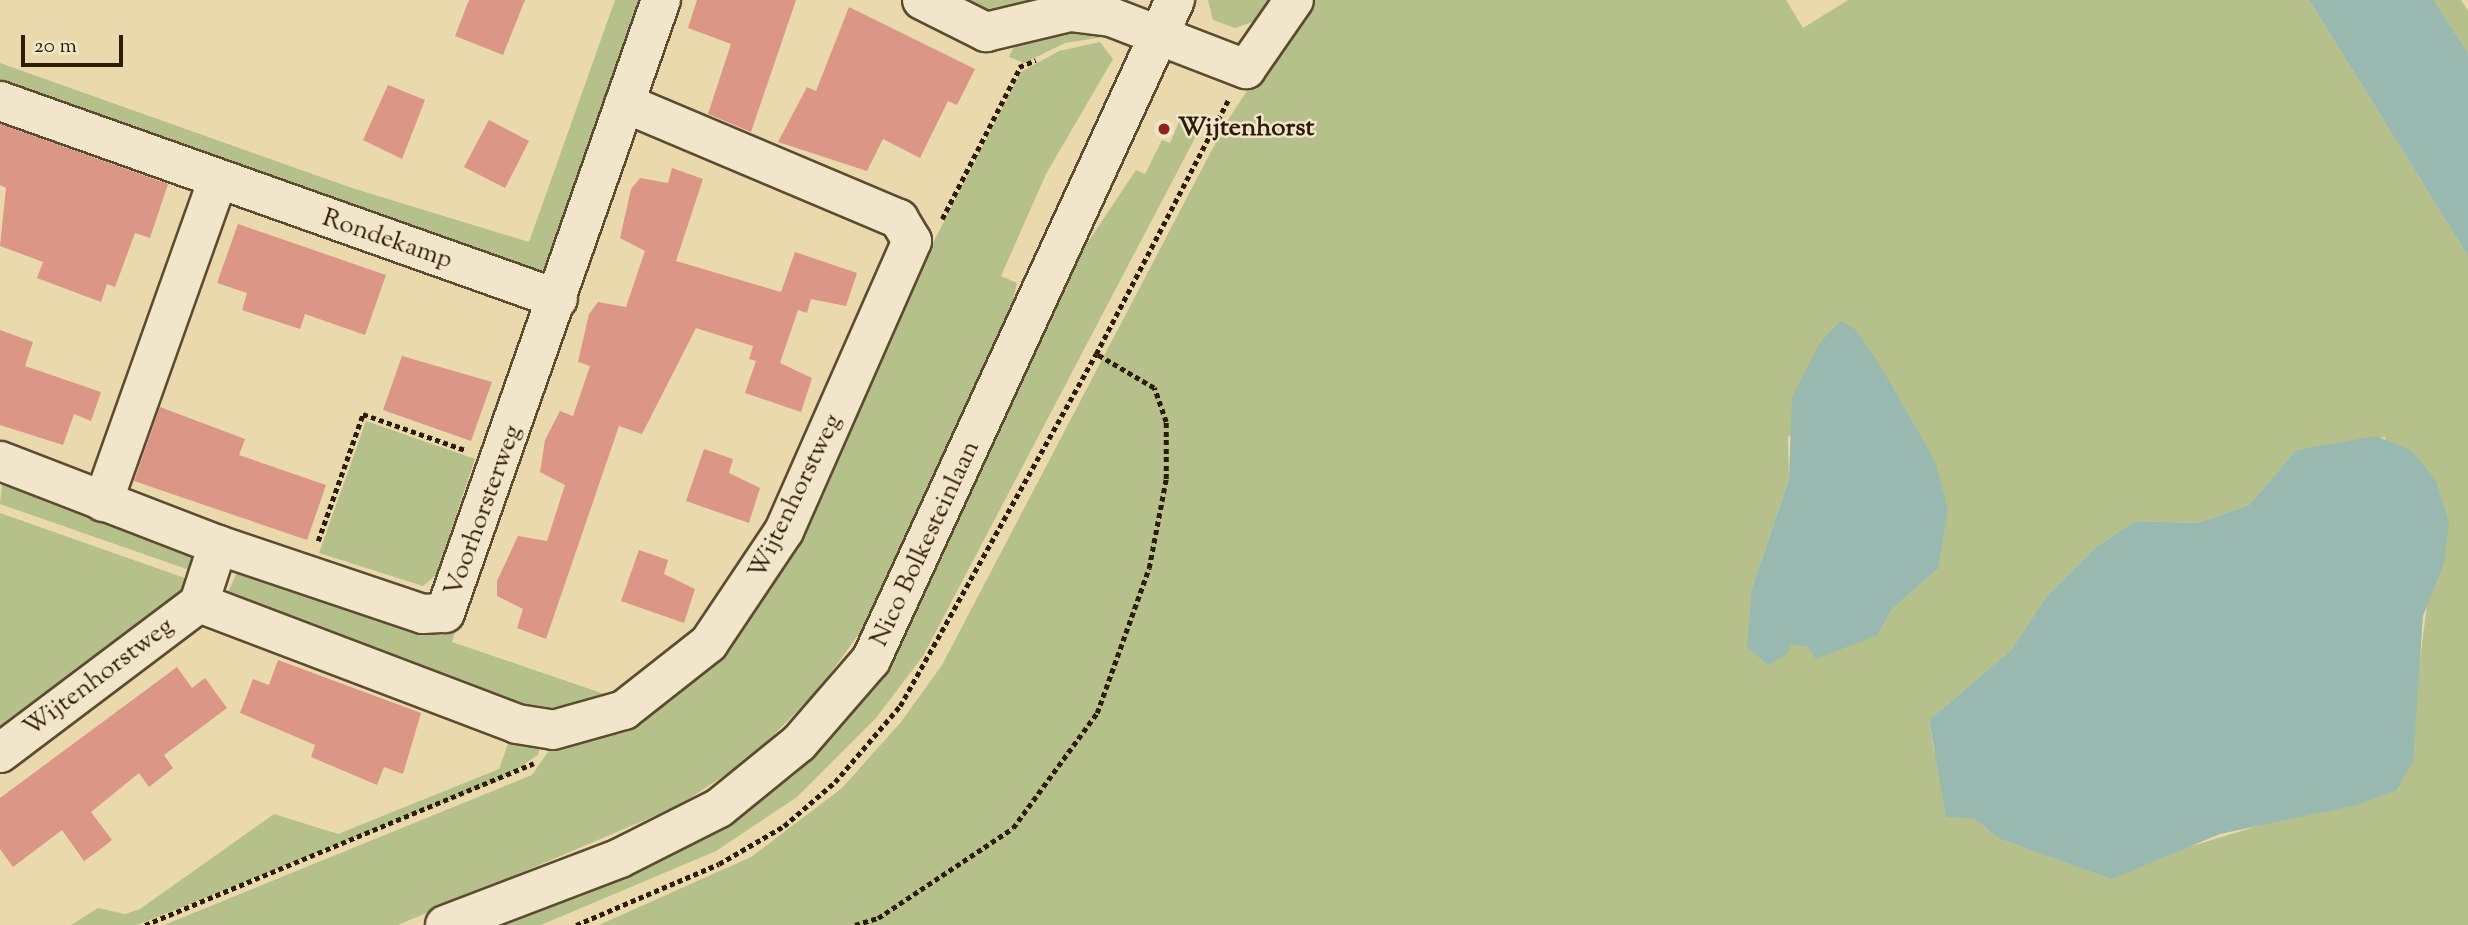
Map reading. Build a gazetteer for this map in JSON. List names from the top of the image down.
{
  "streets": {
    "street": [
      "Rondekamp",
      "Wijtenhorstweg",
      "Voorhorsterweg",
      "Nico Bolkesteinlaan"
    ]
  },
  "crossings": [
    ["Rondekamp", "Voorhorsterweg"],
    ["Wijtenhorstweg", "Voorhorsterweg"]
  ],
  "places": ["Wijtenhorst"],
  "scale_bar": "20 m"
}
